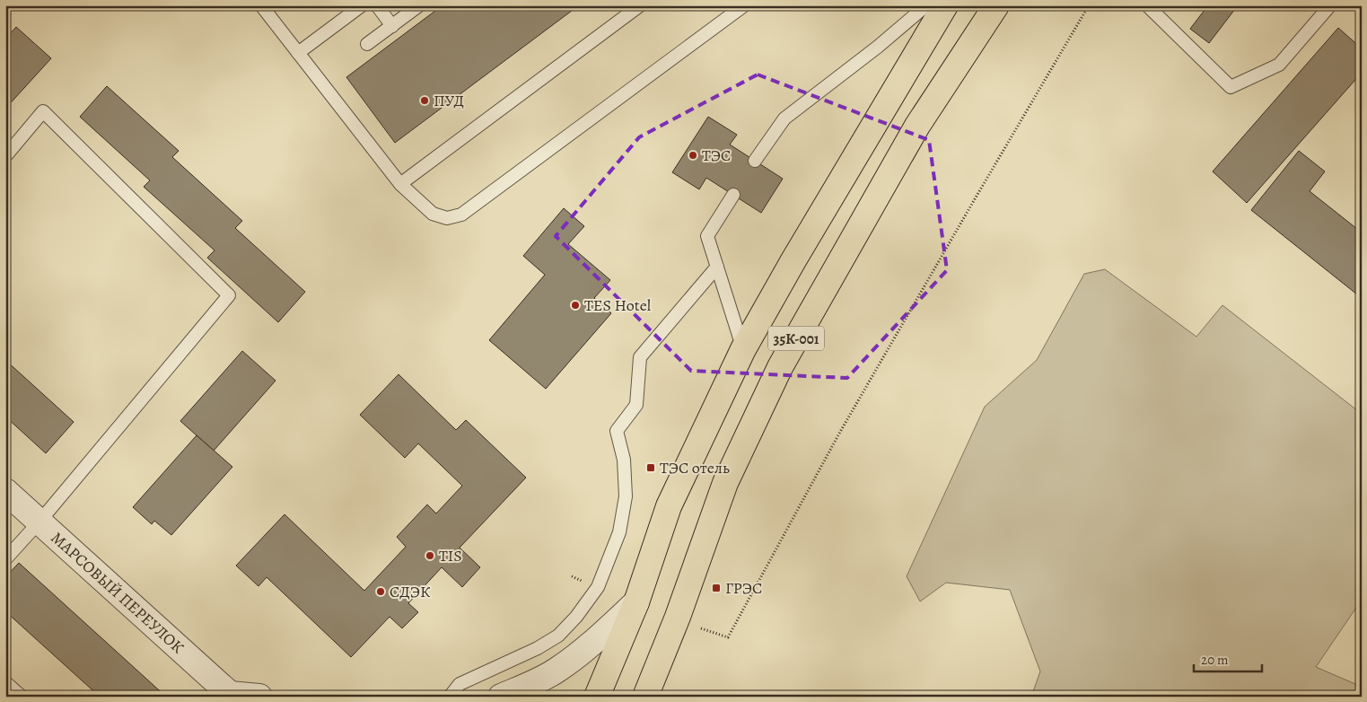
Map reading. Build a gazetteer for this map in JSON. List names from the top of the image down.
{
  "streets": {
    "main road": ["35К-001"],
    "street": ["МАРСОВЫЙ ПЕРЕУЛОК"]
  },
  "places": {
    "other": [
      "ПУД",
      "ТЭС",
      "TES Hotel",
      "TIS",
      "СДЭК"
    ],
    "transit": ["ТЭС отель", "ГРЭС"]
  },
  "scale_bar": "20 m"
}
